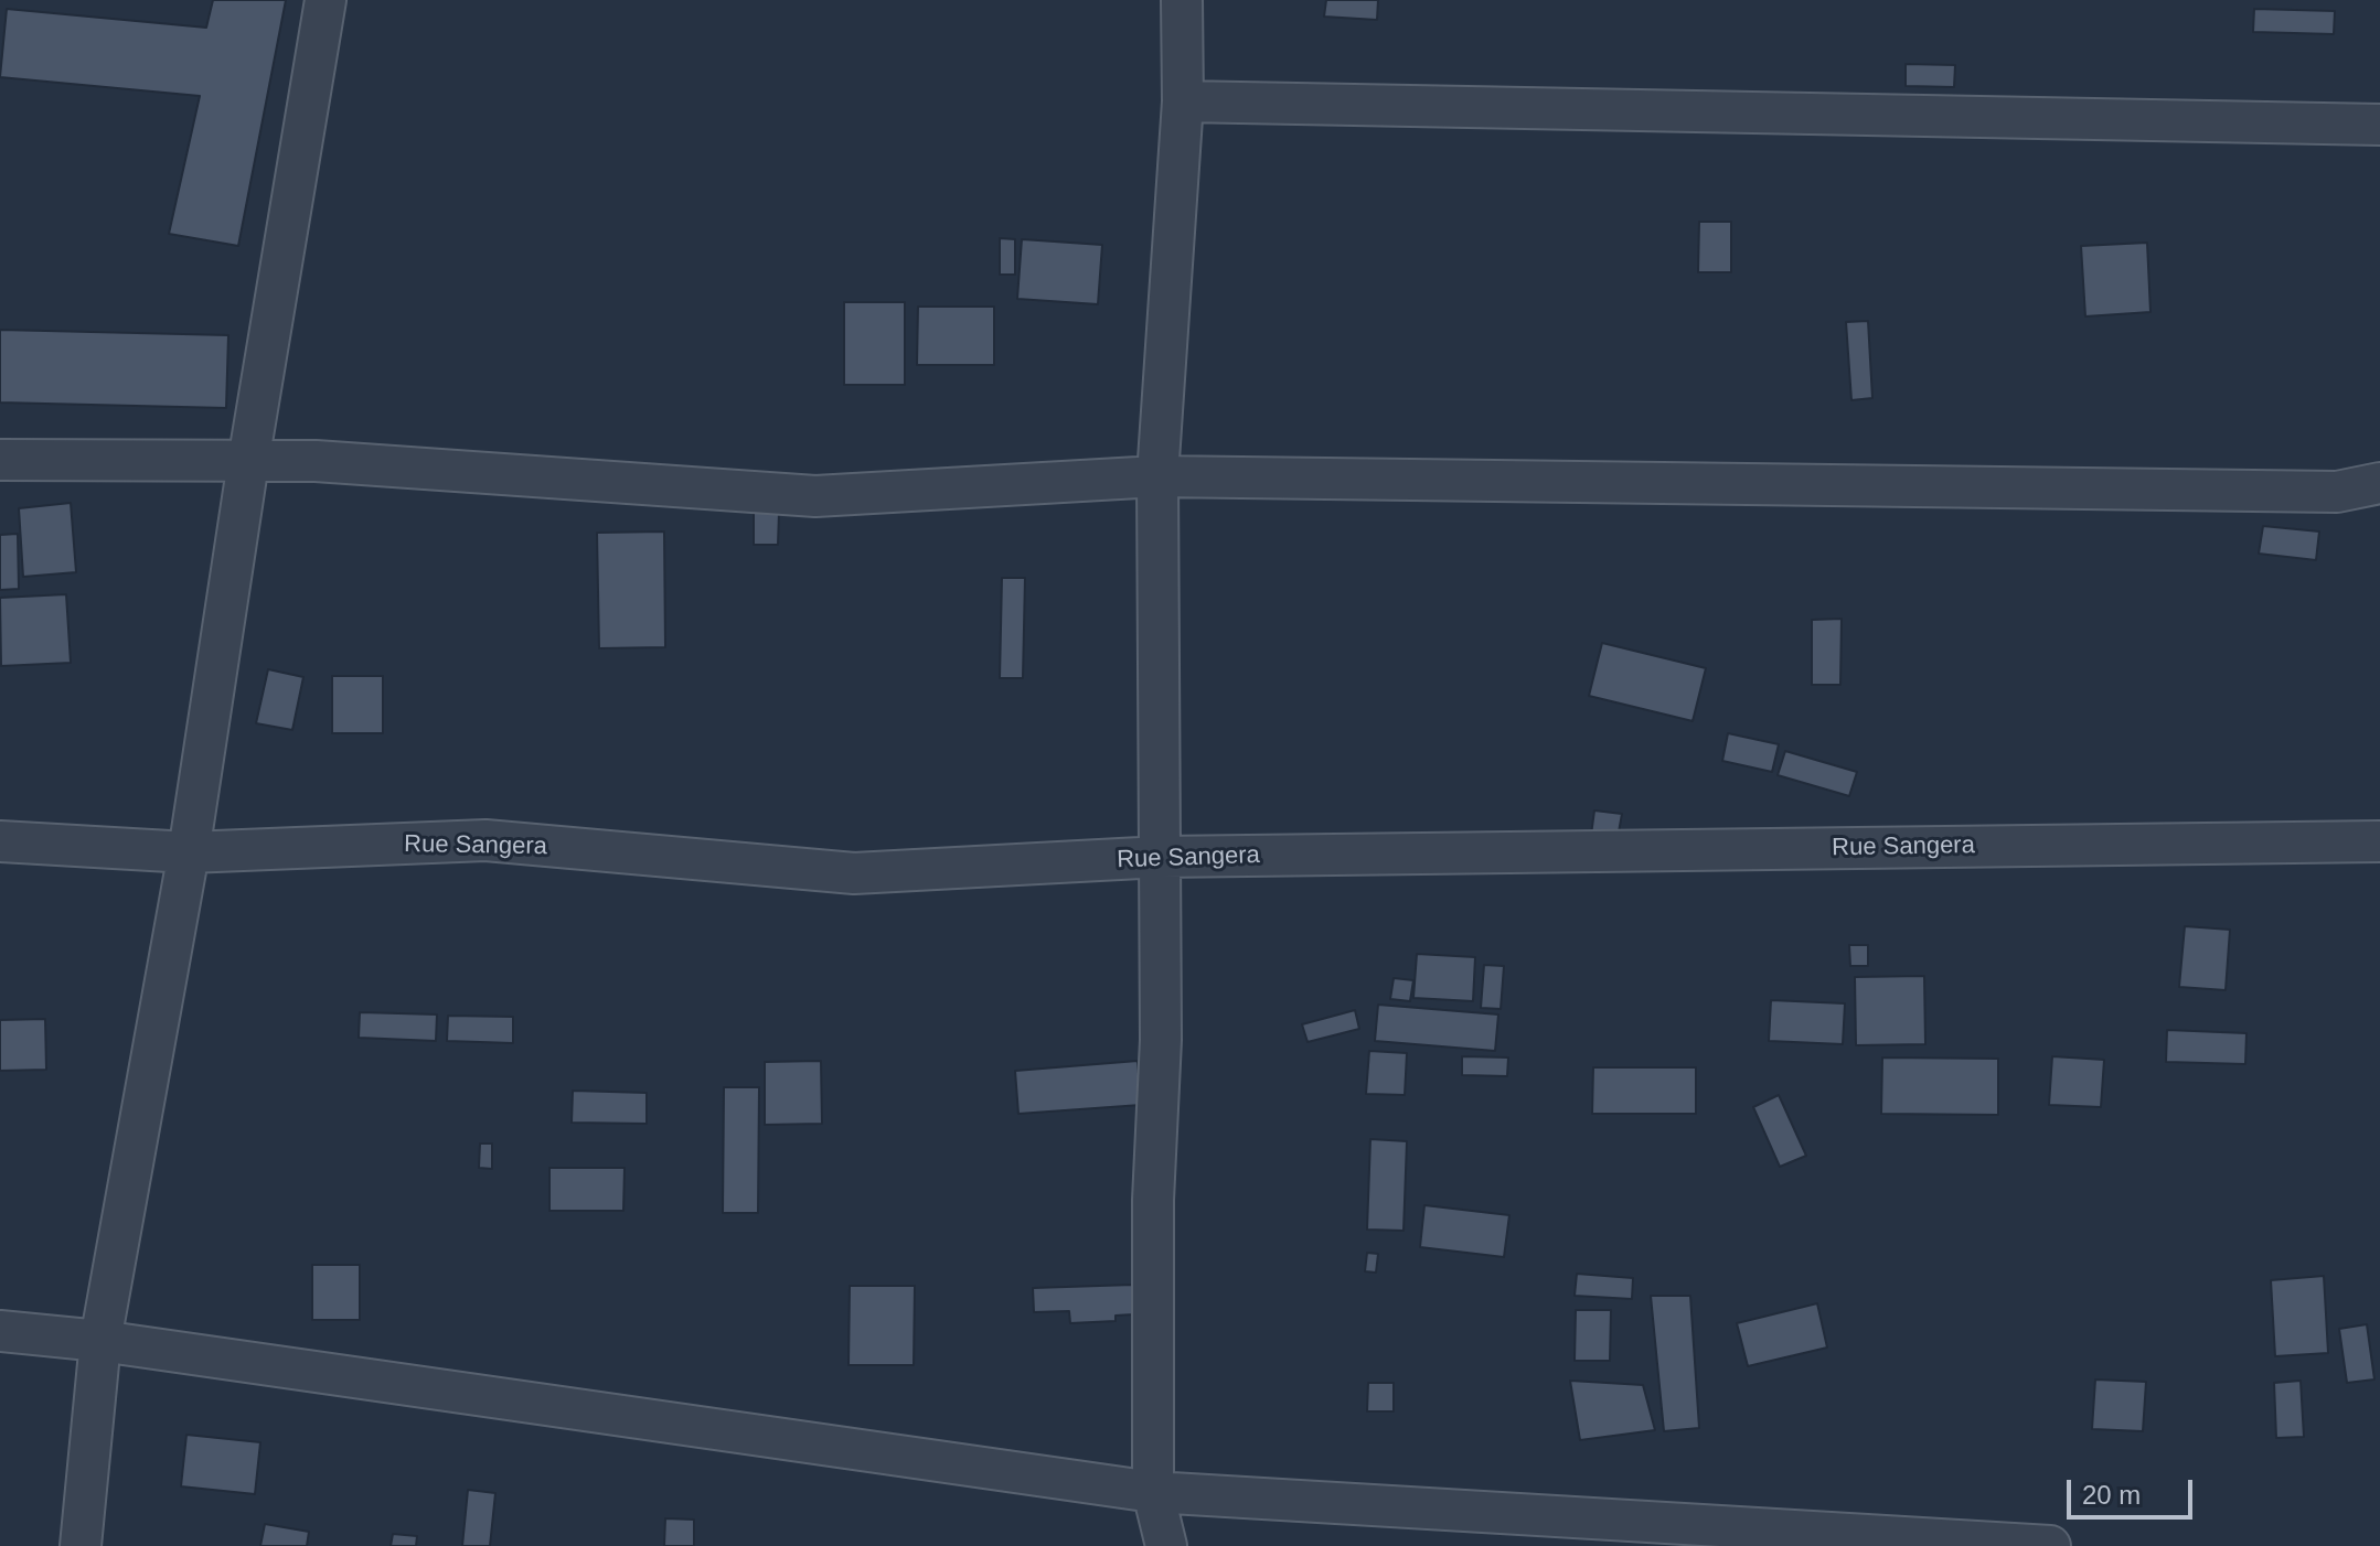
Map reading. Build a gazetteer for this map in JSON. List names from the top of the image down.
{
  "streets": {
    "street": ["Rue Sangera"]
  },
  "scale_bar": "20 m"
}
